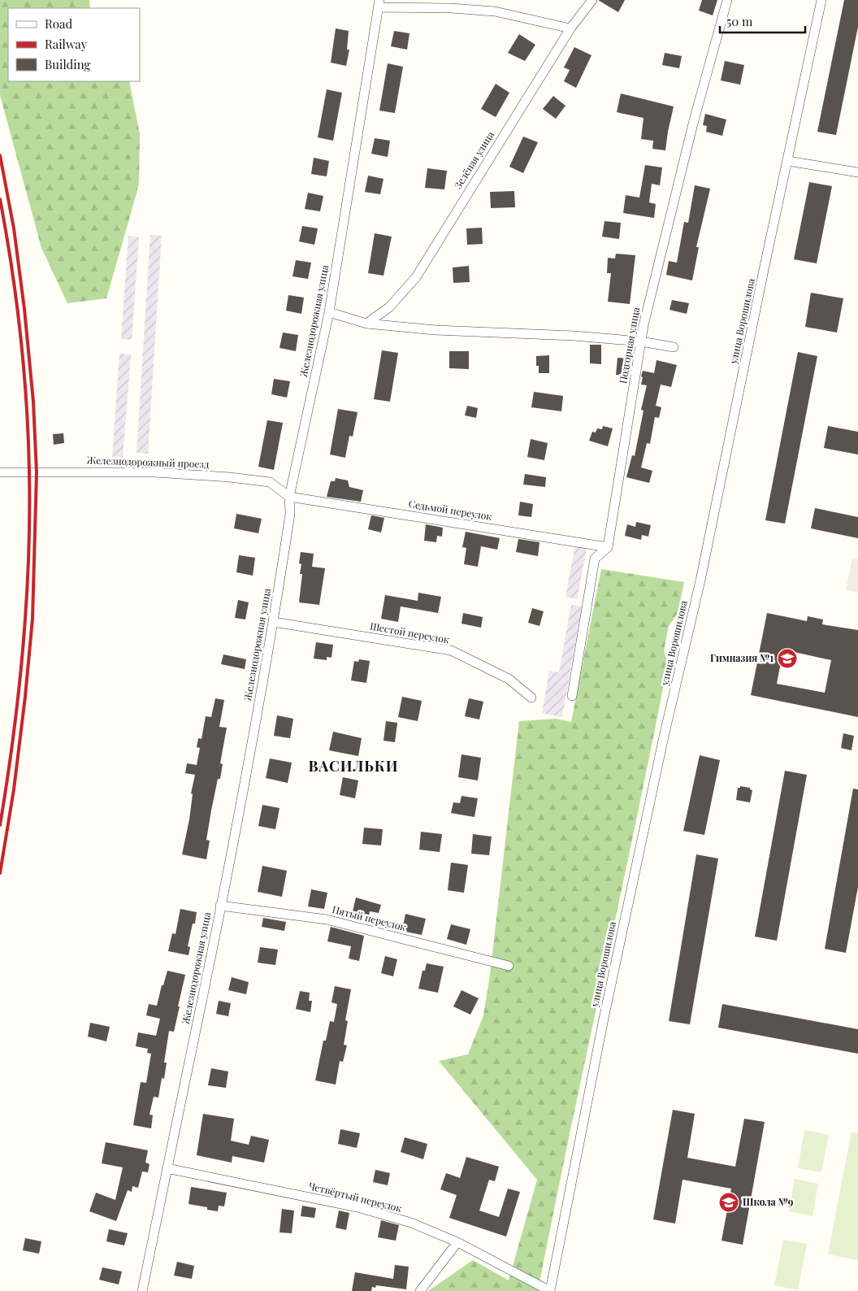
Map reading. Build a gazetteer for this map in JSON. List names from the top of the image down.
{
  "streets": {
    "street": [
      "Зелёная улица",
      "Железнодорожная улица",
      "улица Ворошилова",
      "Подгорная улица",
      "Железнодорожный проезд",
      "Седьмой переулок",
      "Шестой переулок",
      "Пятый переулок",
      "Четвёртый переулок"
    ]
  },
  "crossings": [
    ["Железнодорожная улица", "Железнодорожный проезд"],
    ["Железнодорожная улица", "Седьмой переулок"],
    ["Железнодорожная улица", "Шестой переулок"],
    ["Железнодорожная улица", "Пятый переулок"],
    ["Железнодорожная улица", "Четвёртый переулок"],
    ["улица Ворошилова", "Четвёртый переулок"],
    ["Подгорная улица", "Седьмой переулок"],
    ["Железнодорожный проезд", "Седьмой переулок"]
  ],
  "districts": ["ВАСИЛЬКИ"],
  "places": {
    "school or university": ["Гимназия №1", "Школа №9"]
  },
  "legend": ["Road", "Railway", "Building"],
  "scale_bar": "50 m"
}
